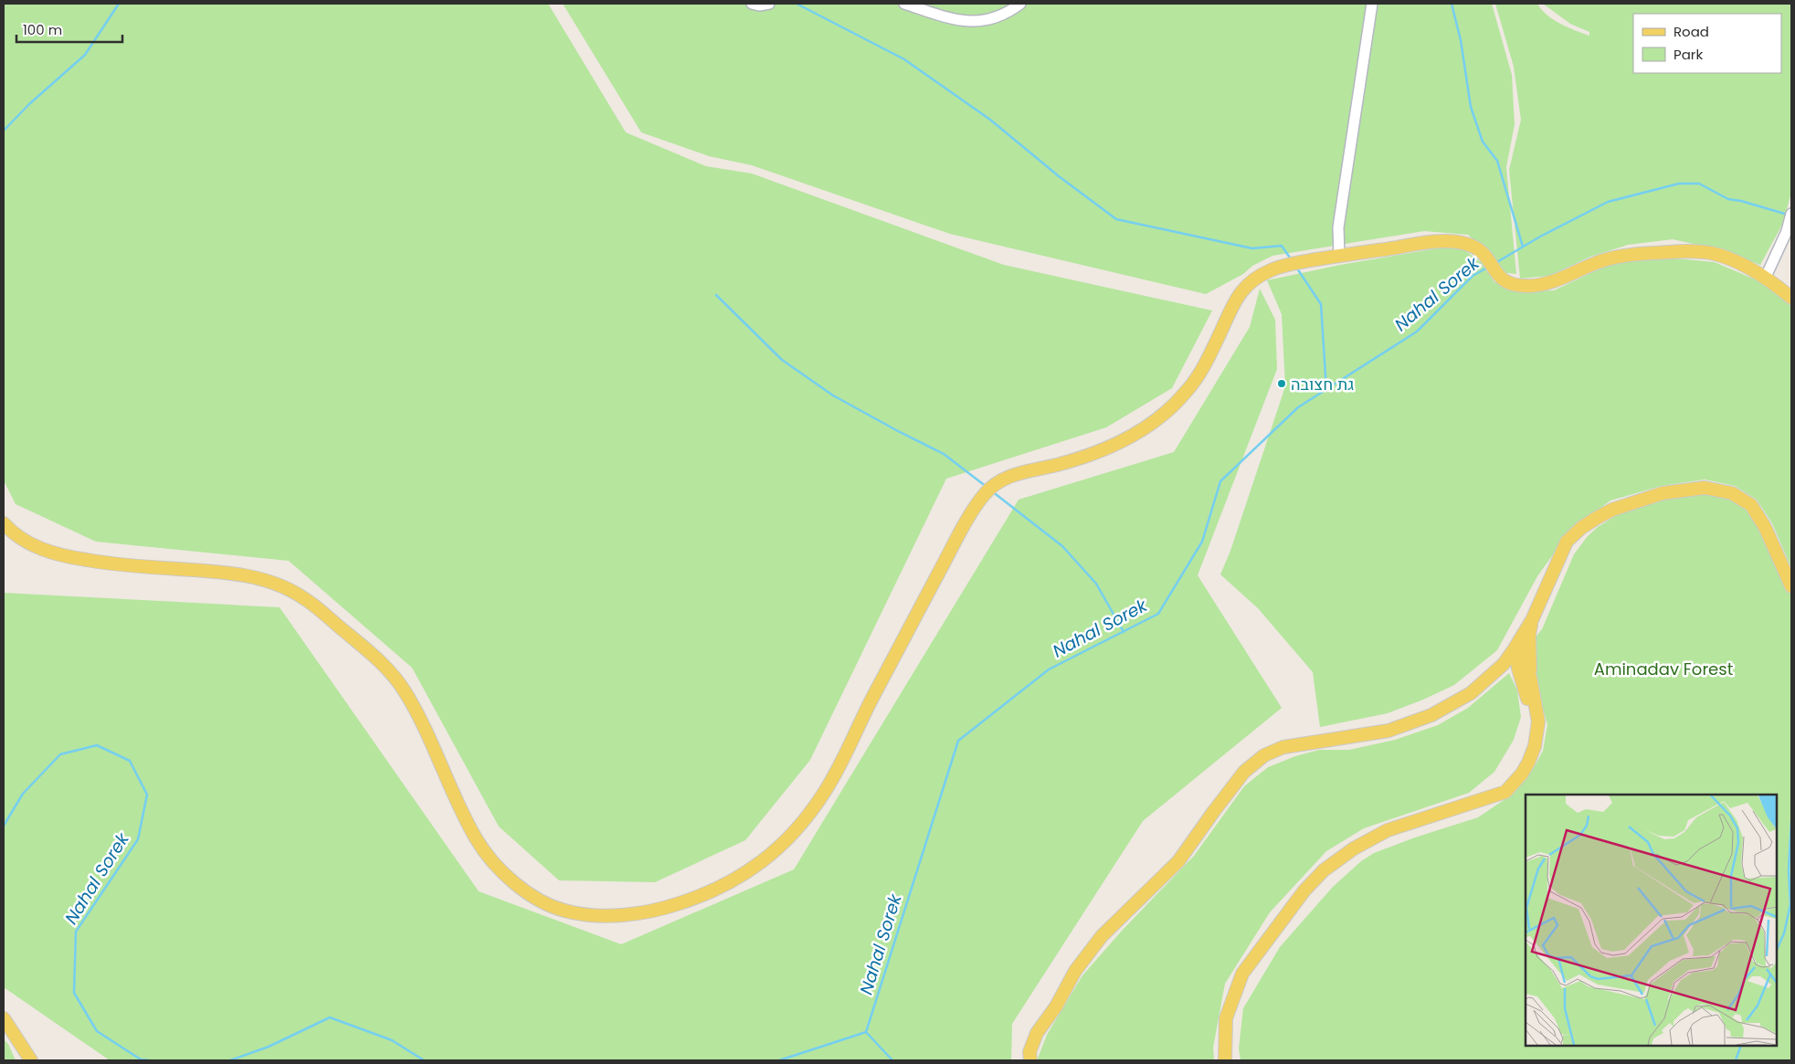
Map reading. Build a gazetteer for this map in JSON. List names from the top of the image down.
{
  "water": ["Nahal Sorek"],
  "parks": ["Aminadav Forest"],
  "places": ["גת חצובה"],
  "legend": ["Road", "Park"],
  "scale_bar": "100 m"
}
